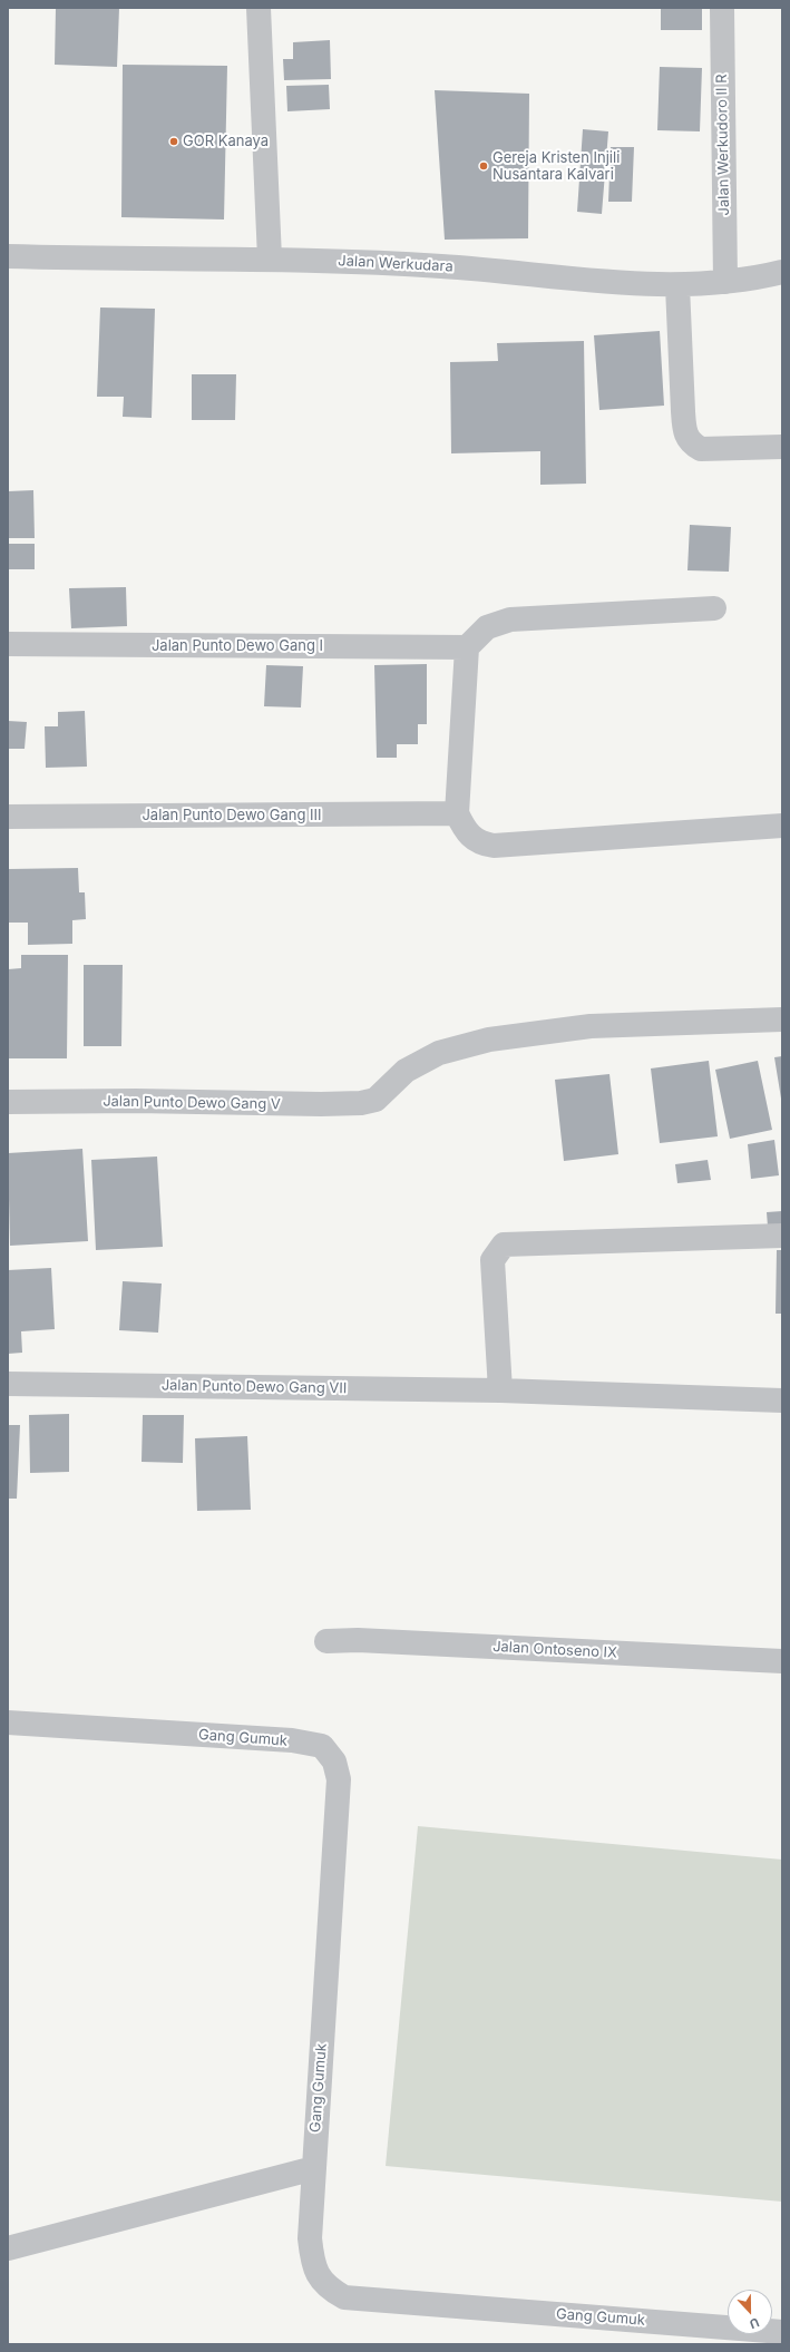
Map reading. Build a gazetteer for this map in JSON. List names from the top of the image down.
{
  "streets": {
    "street": [
      "Jalan Werkudoro II R",
      "Jalan Werkudara",
      "Jalan Punto Dewo Gang I",
      "Jalan Punto Dewo Gang III",
      "Jalan Punto Dewo Gang V",
      "Jalan Punto Dewo Gang VII",
      "Jalan Ontoseno IX",
      "Gang Gumuk"
    ]
  },
  "crossings": [
    ["Jalan Werkudoro II R", "Jalan Werkudara"]
  ],
  "places": ["GOR Kanaya", "Gereja Kristen Injili Nusantara Kalvari"],
  "north": "bottom"
}
